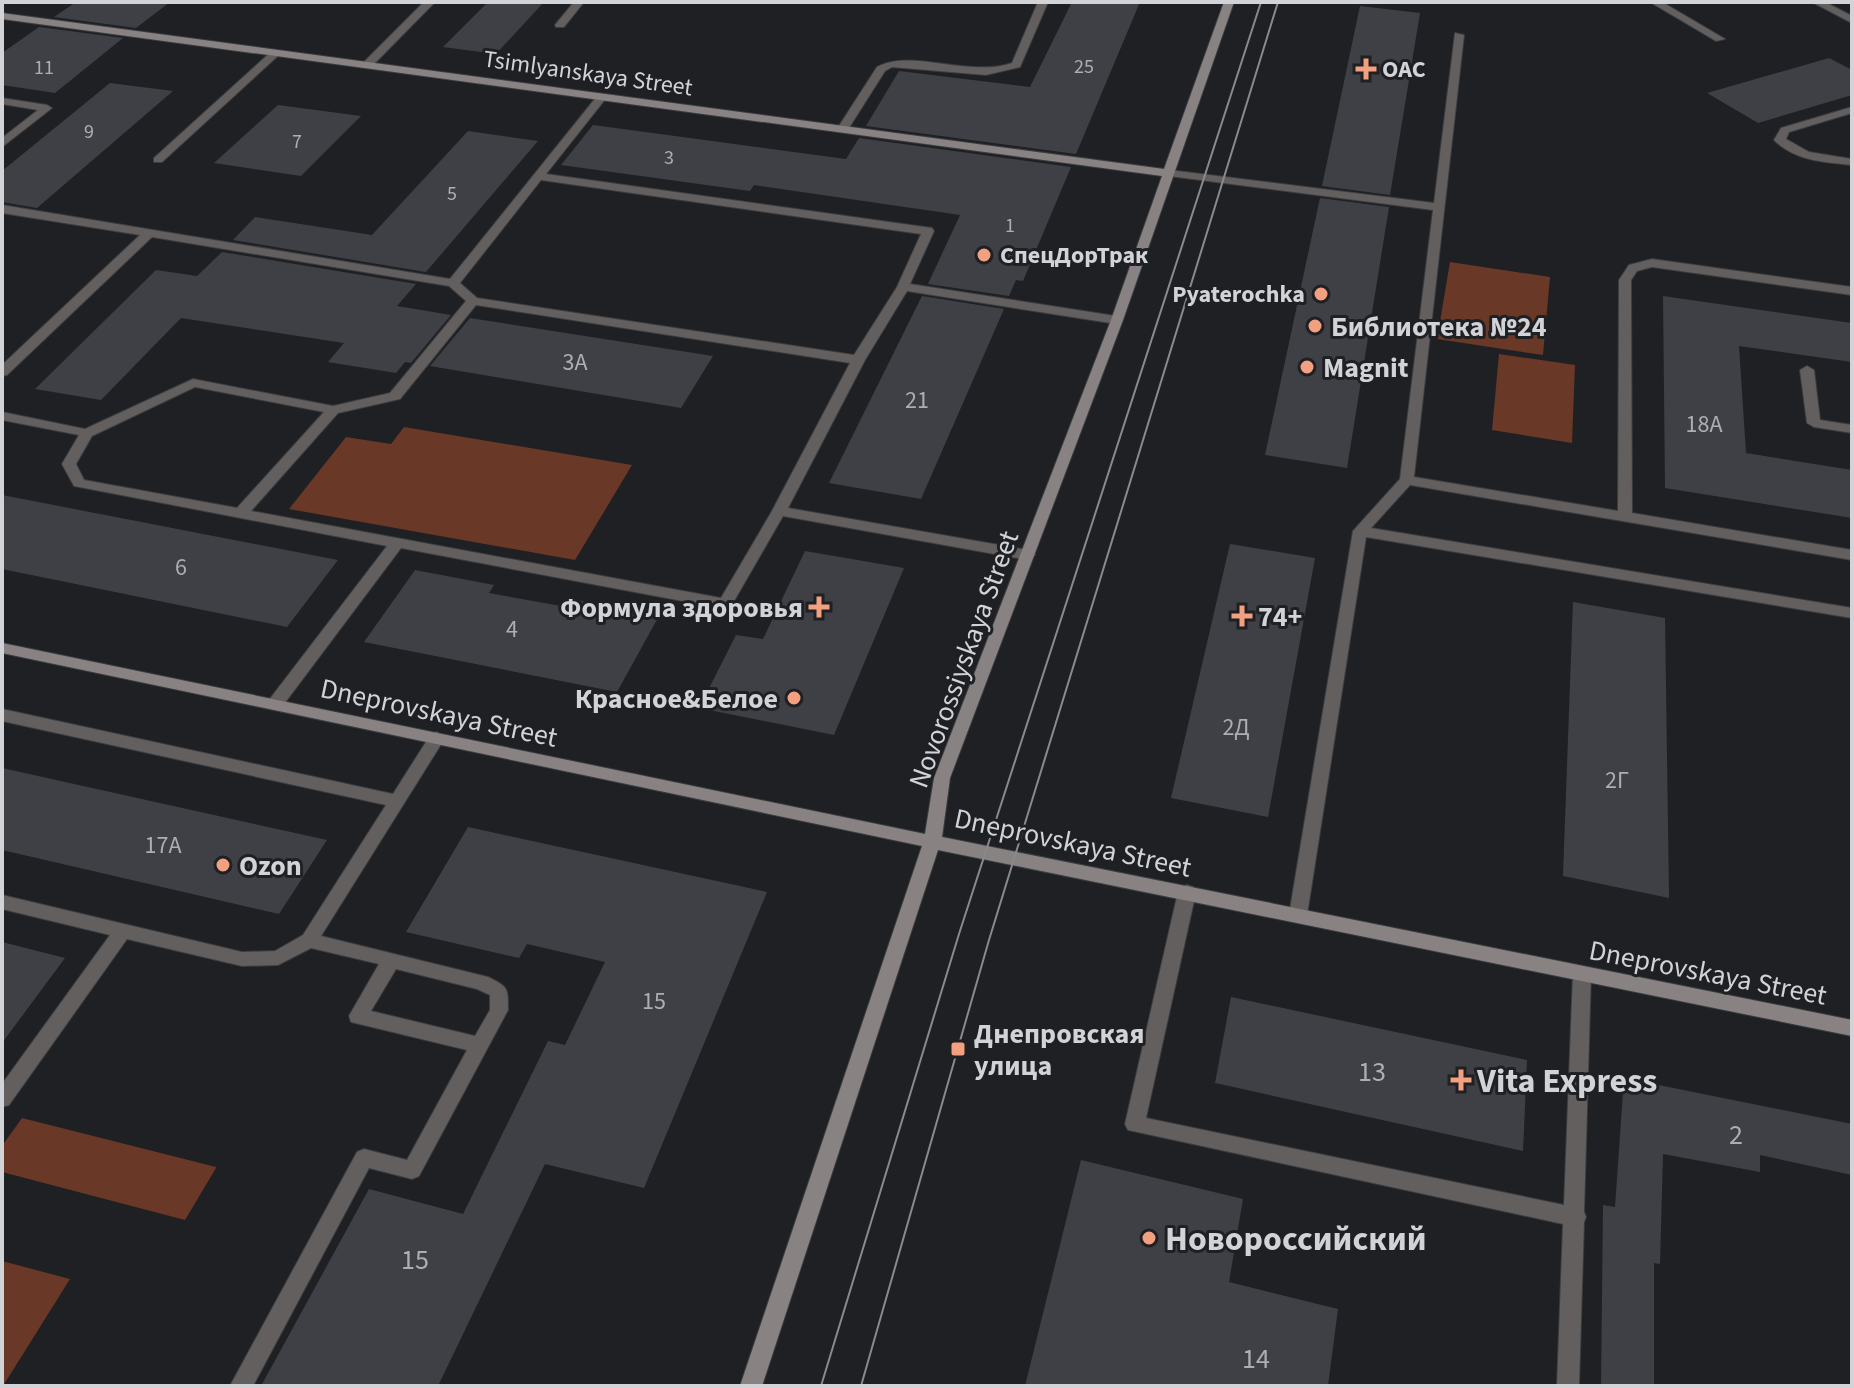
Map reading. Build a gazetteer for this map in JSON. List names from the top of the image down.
{
  "streets": {
    "street": ["Tsimlyanskaya Street", "Novorossiyskaya Street", "Dneprovskaya Street"]
  },
  "crossings": [
    ["Tsimlyanskaya Street", "Novorossiyskaya Street"],
    ["Novorossiyskaya Street", "Dneprovskaya Street"]
  ],
  "places": {
    "health": [
      "ОАС",
      "Формула здоровья",
      "74+",
      "Vita Express"
    ],
    "other": [
      "СпецДорТрак",
      "Pyaterochka",
      "Библиотека №24",
      "Magnit",
      "Красное&Белое",
      "Ozon",
      "Новороссийский"
    ],
    "transit": ["Днепровская улица"]
  },
  "house_numbers": [
    "25",
    "11",
    "9",
    "7",
    "3",
    "5",
    "1",
    "3А",
    "21",
    "18А",
    "6",
    "4",
    "2Д",
    "2Г",
    "17А",
    "15",
    "13",
    "2",
    "15",
    "14"
  ]
}
